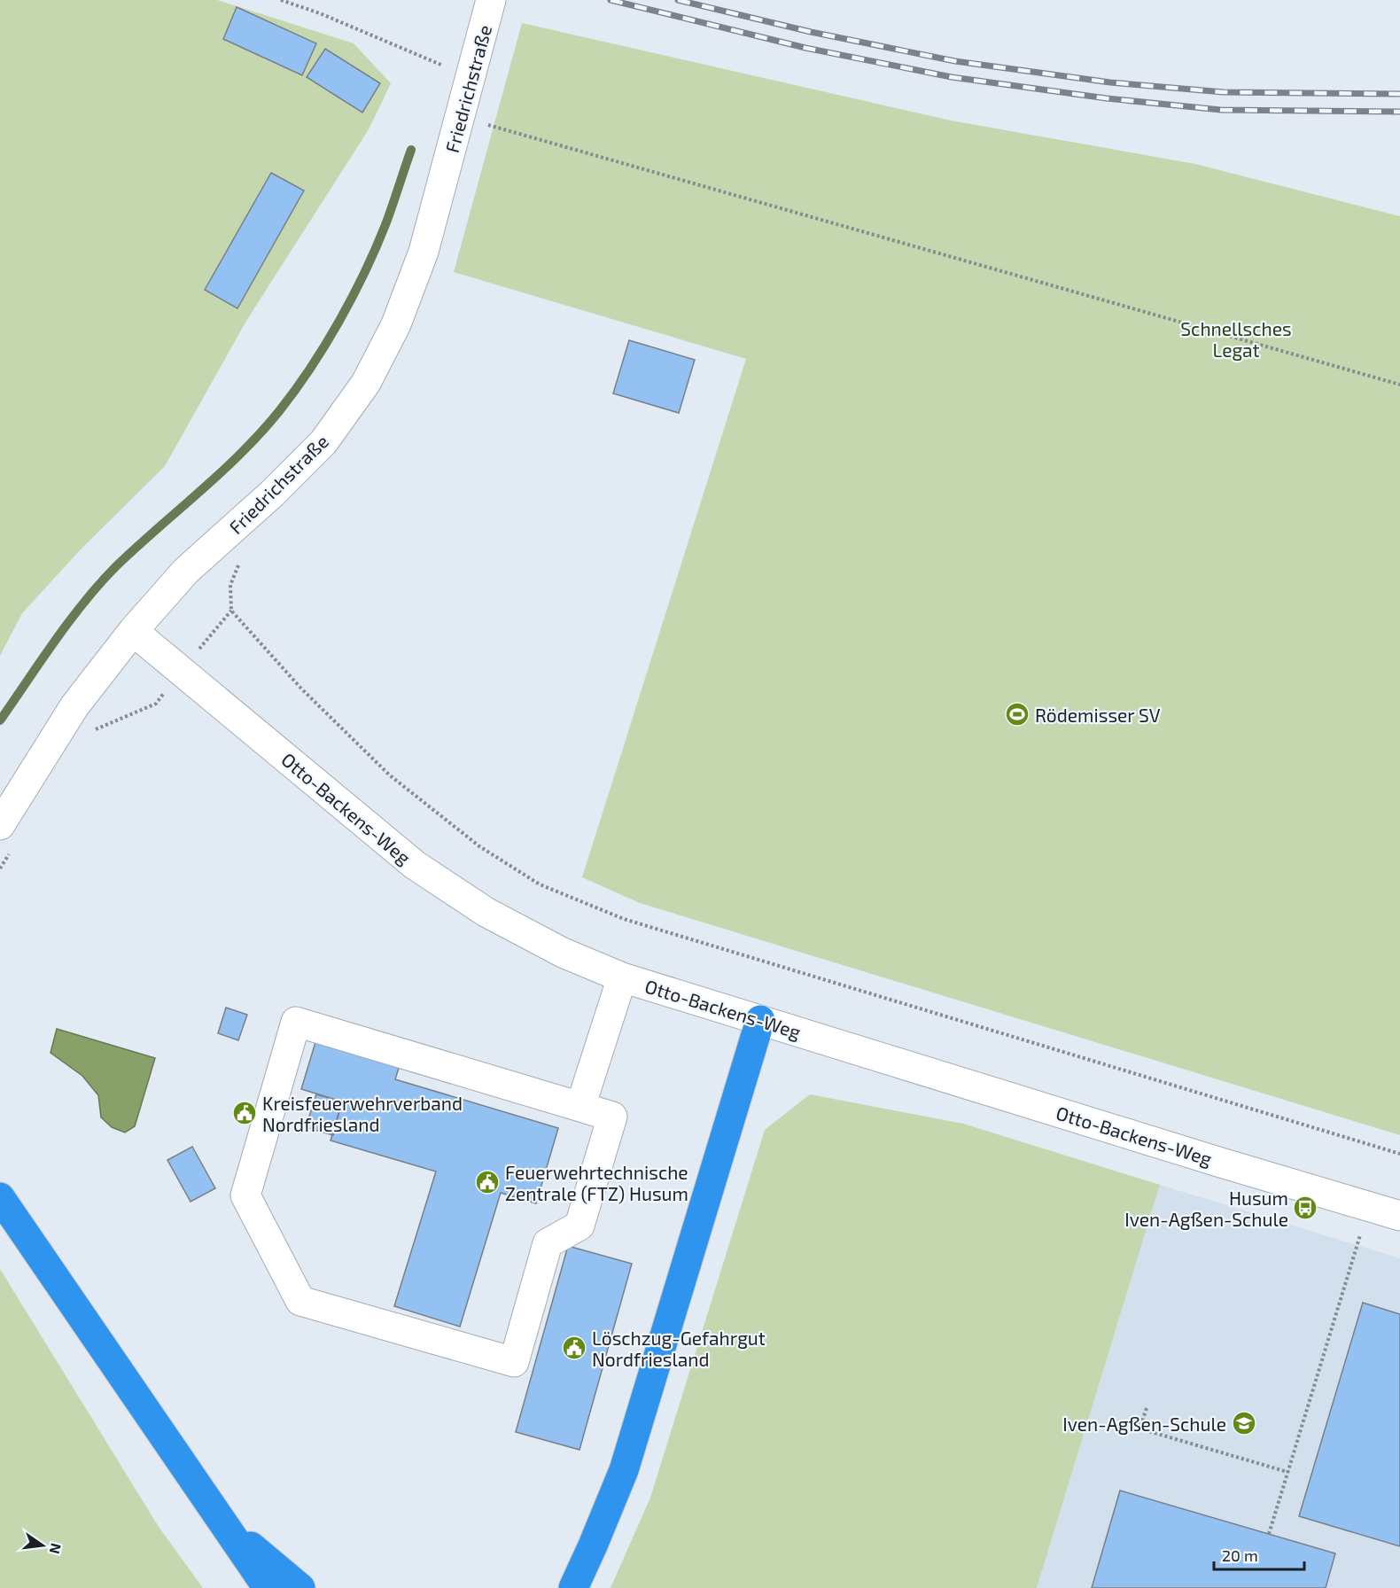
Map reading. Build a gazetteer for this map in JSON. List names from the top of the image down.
{
  "streets": {
    "street": ["Friedrichstraße", "Otto-Backens-Weg"]
  },
  "crossings": [
    ["Friedrichstraße", "Otto-Backens-Weg"]
  ],
  "parks": ["Schnellsches Legat"],
  "places": {
    "sports": ["Rödemisser SV"],
    "public building": ["Kreisfeuerwehrverband Nordfriesland", "Feuerwehrtechnische Zentrale (FTZ) Husum", "Löschzug-Gefahrgut Nordfriesland"],
    "bus stop": ["Husum Iven-Agßen-Schule"],
    "school or university": ["Iven-Agßen-Schule"]
  },
  "scale_bar": "20 m",
  "north": "right"
}
